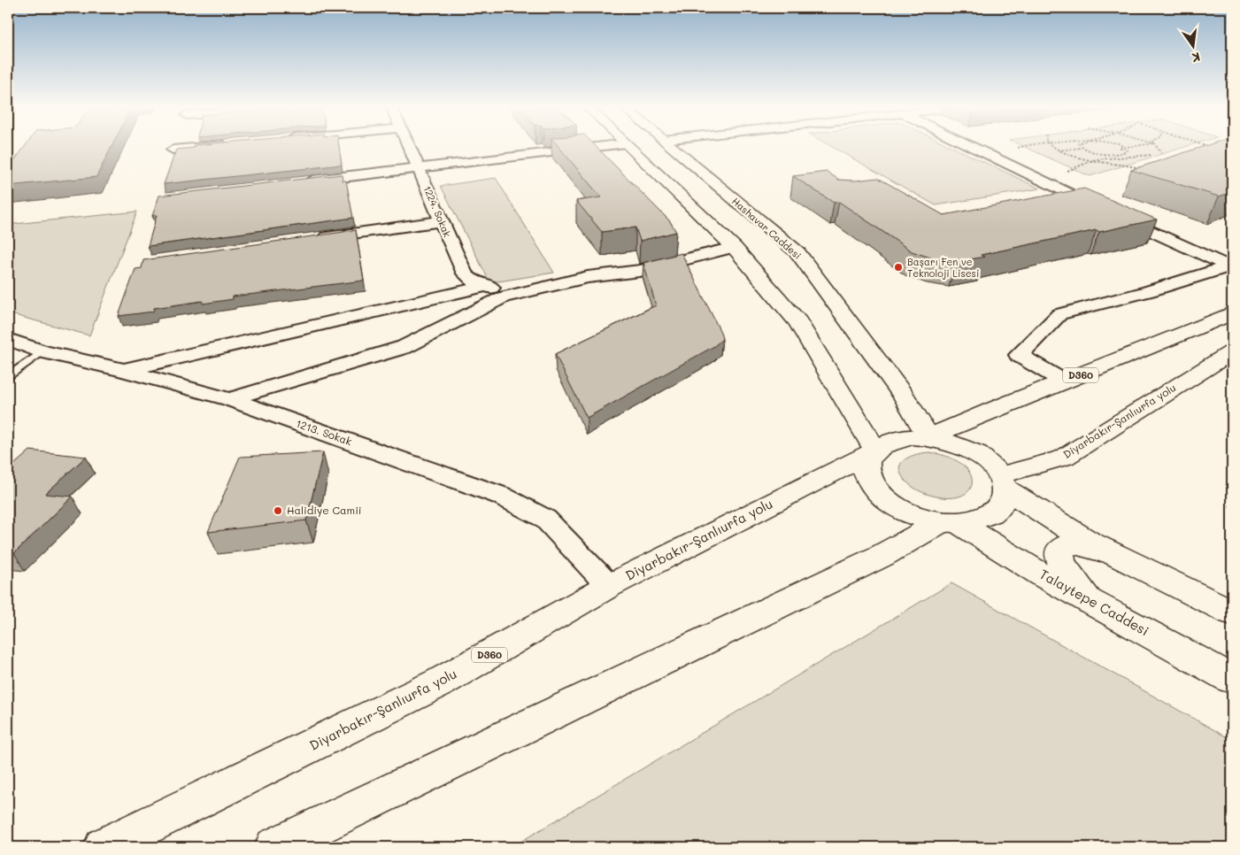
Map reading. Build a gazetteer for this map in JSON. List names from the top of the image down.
{
  "streets": {
    "main road": [
      "Hashavar Caddesi",
      "D360",
      "Diyarbakır-Şanlıurfa yolu",
      "Talaytepe Caddesi"
    ],
    "street": ["1224. Sokak", "1213. Sokak"]
  },
  "crossings": [
    ["Hashavar Caddesi", "D360"],
    ["Hashavar Caddesi", "Diyarbakır-Şanlıurfa yolu"],
    ["Hashavar Caddesi", "Talaytepe Caddesi"],
    ["D360", "Diyarbakır-Şanlıurfa yolu"],
    ["D360", "Talaytepe Caddesi"],
    ["Diyarbakır-Şanlıurfa yolu", "1213. Sokak"],
    ["Diyarbakır-Şanlıurfa yolu", "Talaytepe Caddesi"]
  ],
  "places": ["Başarı Fen ve Teknoloji Lisesi", "Halidiye Camii"],
  "north": "bottom"
}
